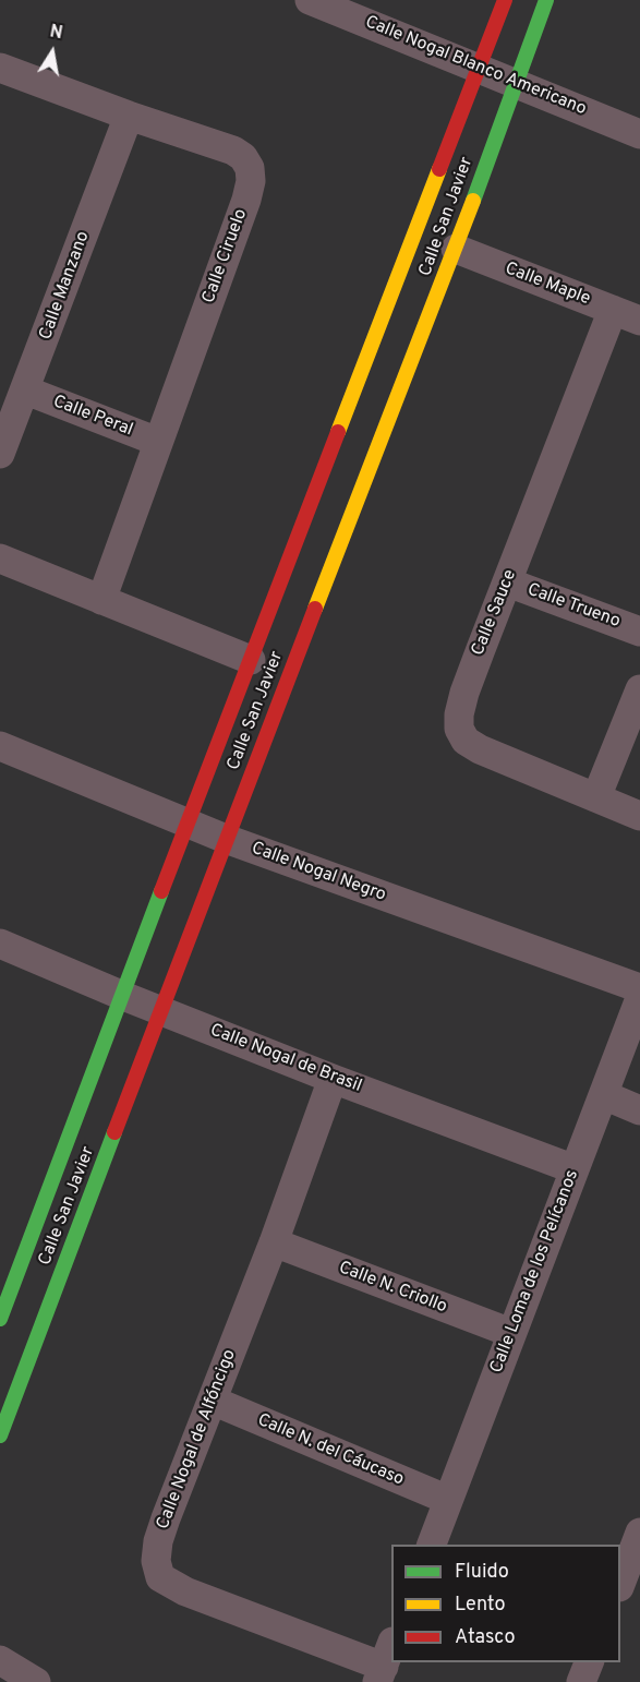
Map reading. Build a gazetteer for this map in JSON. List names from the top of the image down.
{
  "streets": {
    "street": [
      "Calle Nogal Blanco Americano",
      "Calle San Javier",
      "Calle Ciruelo",
      "Calle Maple",
      "Calle Manzano",
      "Calle Peral",
      "Calle Trueno",
      "Calle Sauce",
      "Calle Nogal Negro",
      "Calle Nogal de Brasil",
      "Calle Loma de los Pelícanos",
      "Calle N. Criollo",
      "Calle Nogal de Alfóncigo",
      "Calle N. del Cáucaso"
    ]
  },
  "crossings": [
    ["Calle Nogal Blanco Americano", "Calle San Javier"],
    ["Calle San Javier", "Calle Maple"],
    ["Calle San Javier", "Calle Nogal Negro"],
    ["Calle San Javier", "Calle Nogal de Brasil"],
    ["Calle Ciruelo", "Calle Manzano"],
    ["Calle Ciruelo", "Calle Peral"],
    ["Calle Maple", "Calle Sauce"],
    ["Calle Manzano", "Calle Peral"],
    ["Calle Trueno", "Calle Sauce"],
    ["Calle Nogal de Brasil", "Calle Loma de los Pelícanos"],
    ["Calle Nogal de Brasil", "Calle Nogal de Alfóncigo"],
    ["Calle Loma de los Pelícanos", "Calle N. Criollo"],
    ["Calle Loma de los Pelícanos", "Calle N. del Cáucaso"],
    ["Calle N. Criollo", "Calle Nogal de Alfóncigo"],
    ["Calle Nogal de Alfóncigo", "Calle N. del Cáucaso"]
  ],
  "legend": ["Fluido", "Lento", "Atasco"],
  "north": "top"
}
